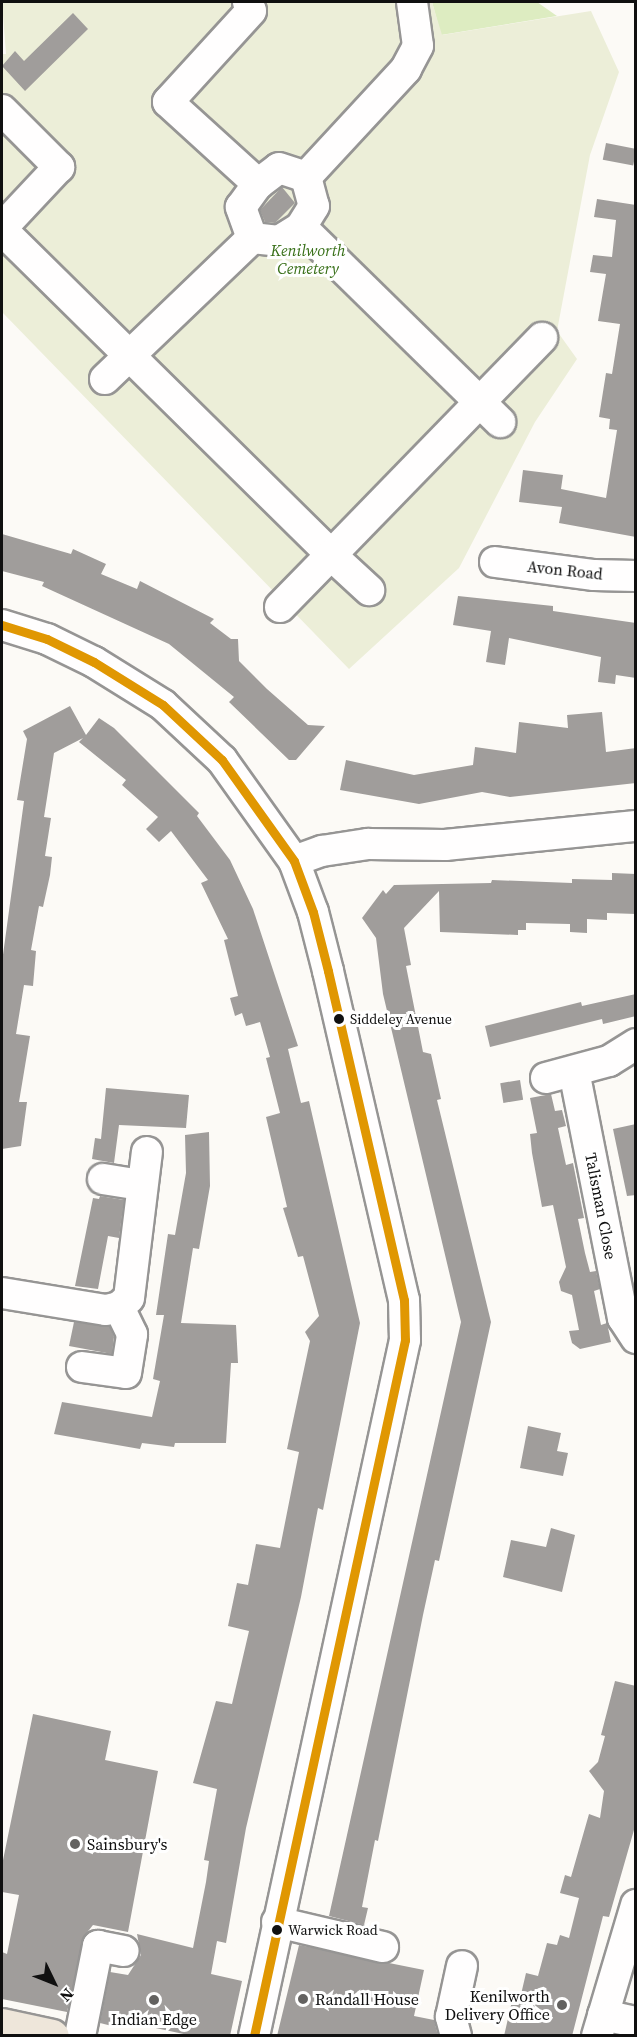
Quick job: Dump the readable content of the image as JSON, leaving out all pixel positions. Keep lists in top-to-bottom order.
{
  "streets": {
    "street": ["Avon Road", "Talisman Close"]
  },
  "parks": ["Kenilworth Cemetery"],
  "places": [
    "Siddeley Avenue",
    "Sainsbury's",
    "Warwick Road",
    "Randall House",
    "Indian Edge",
    "Kenilworth Delivery Office"
  ],
  "north": "bottom right"
}
